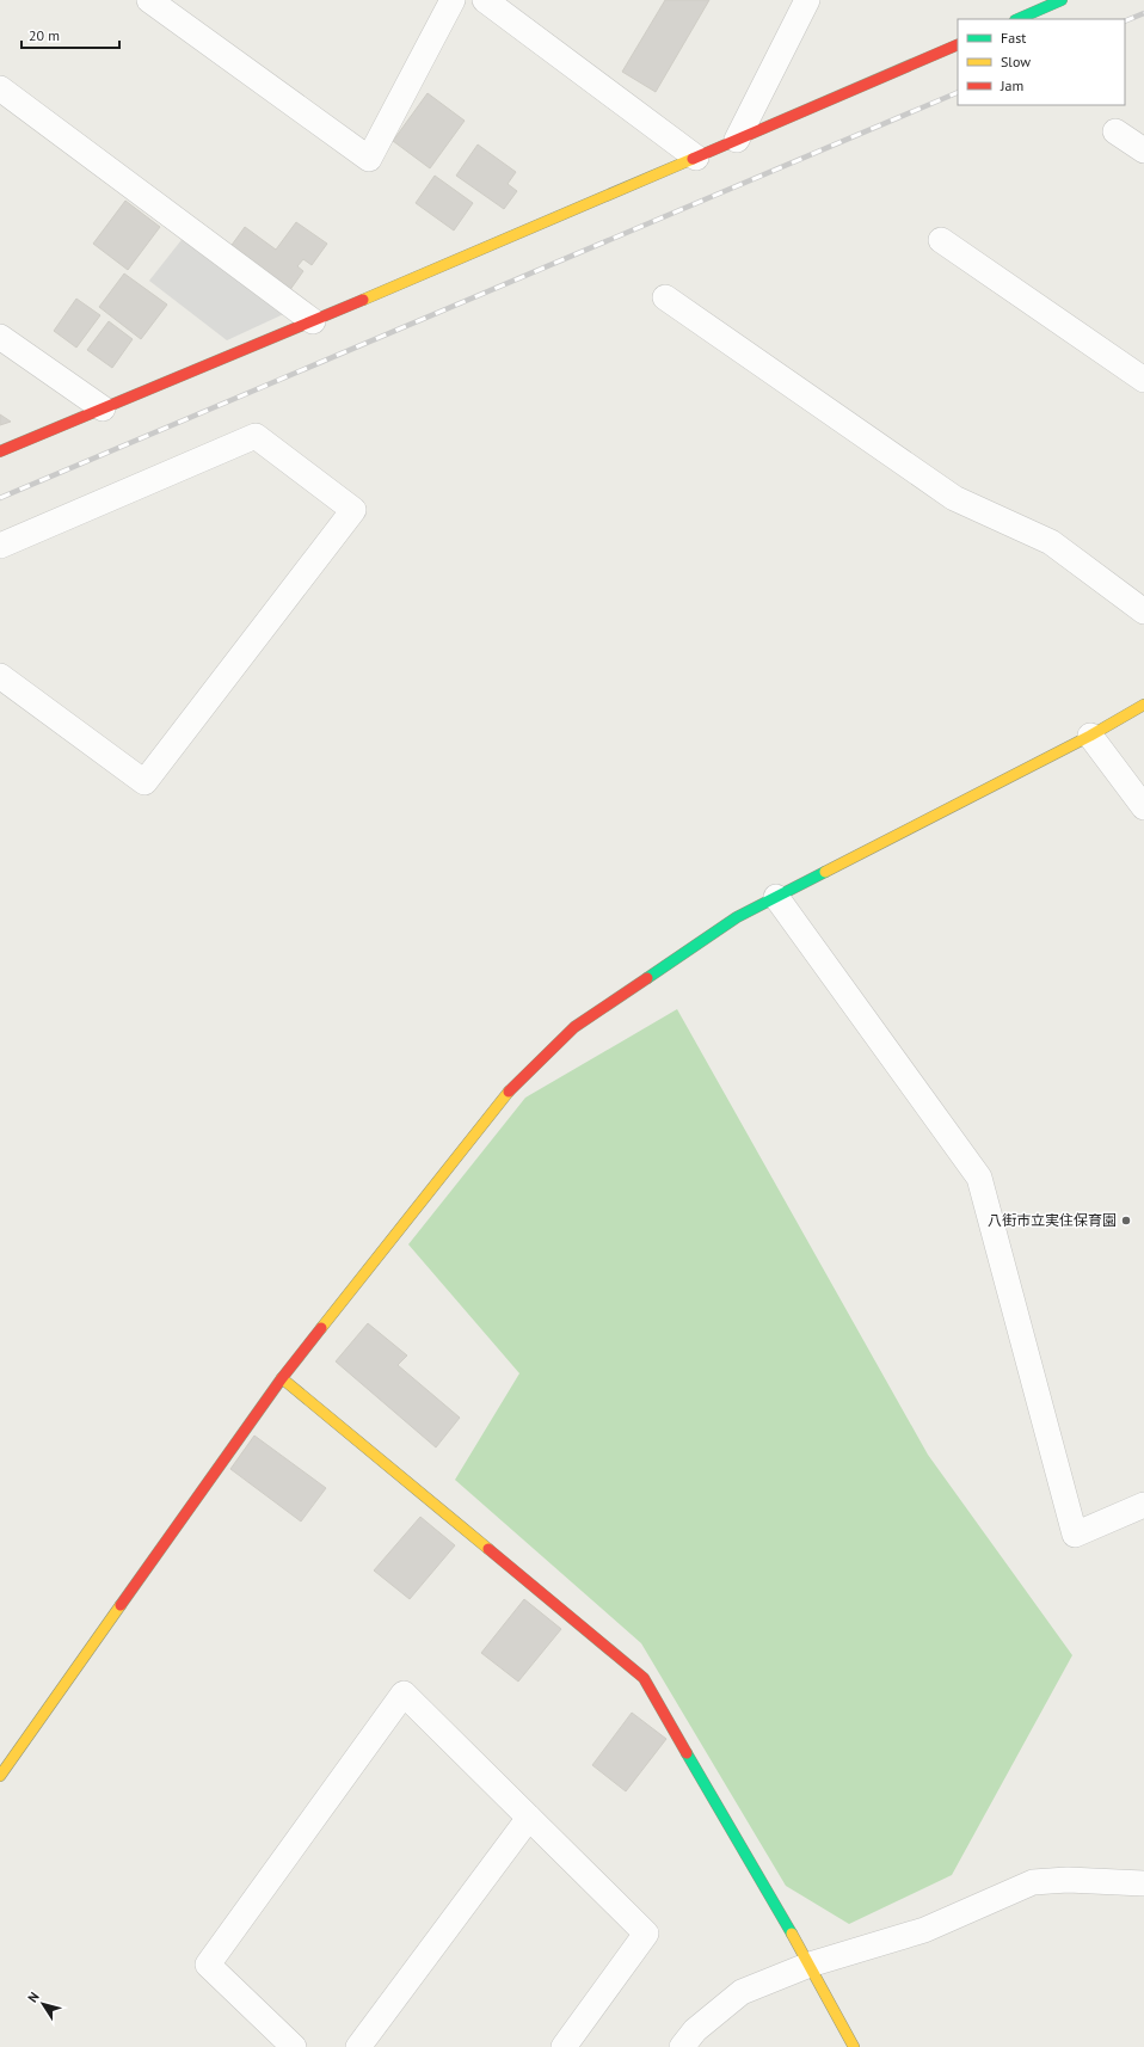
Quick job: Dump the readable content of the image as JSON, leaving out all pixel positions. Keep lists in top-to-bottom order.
{
  "places": ["八街市立実住保育園"],
  "legend": ["Fast", "Slow", "Jam"],
  "scale_bar": "20 m",
  "north": "top left"
}
